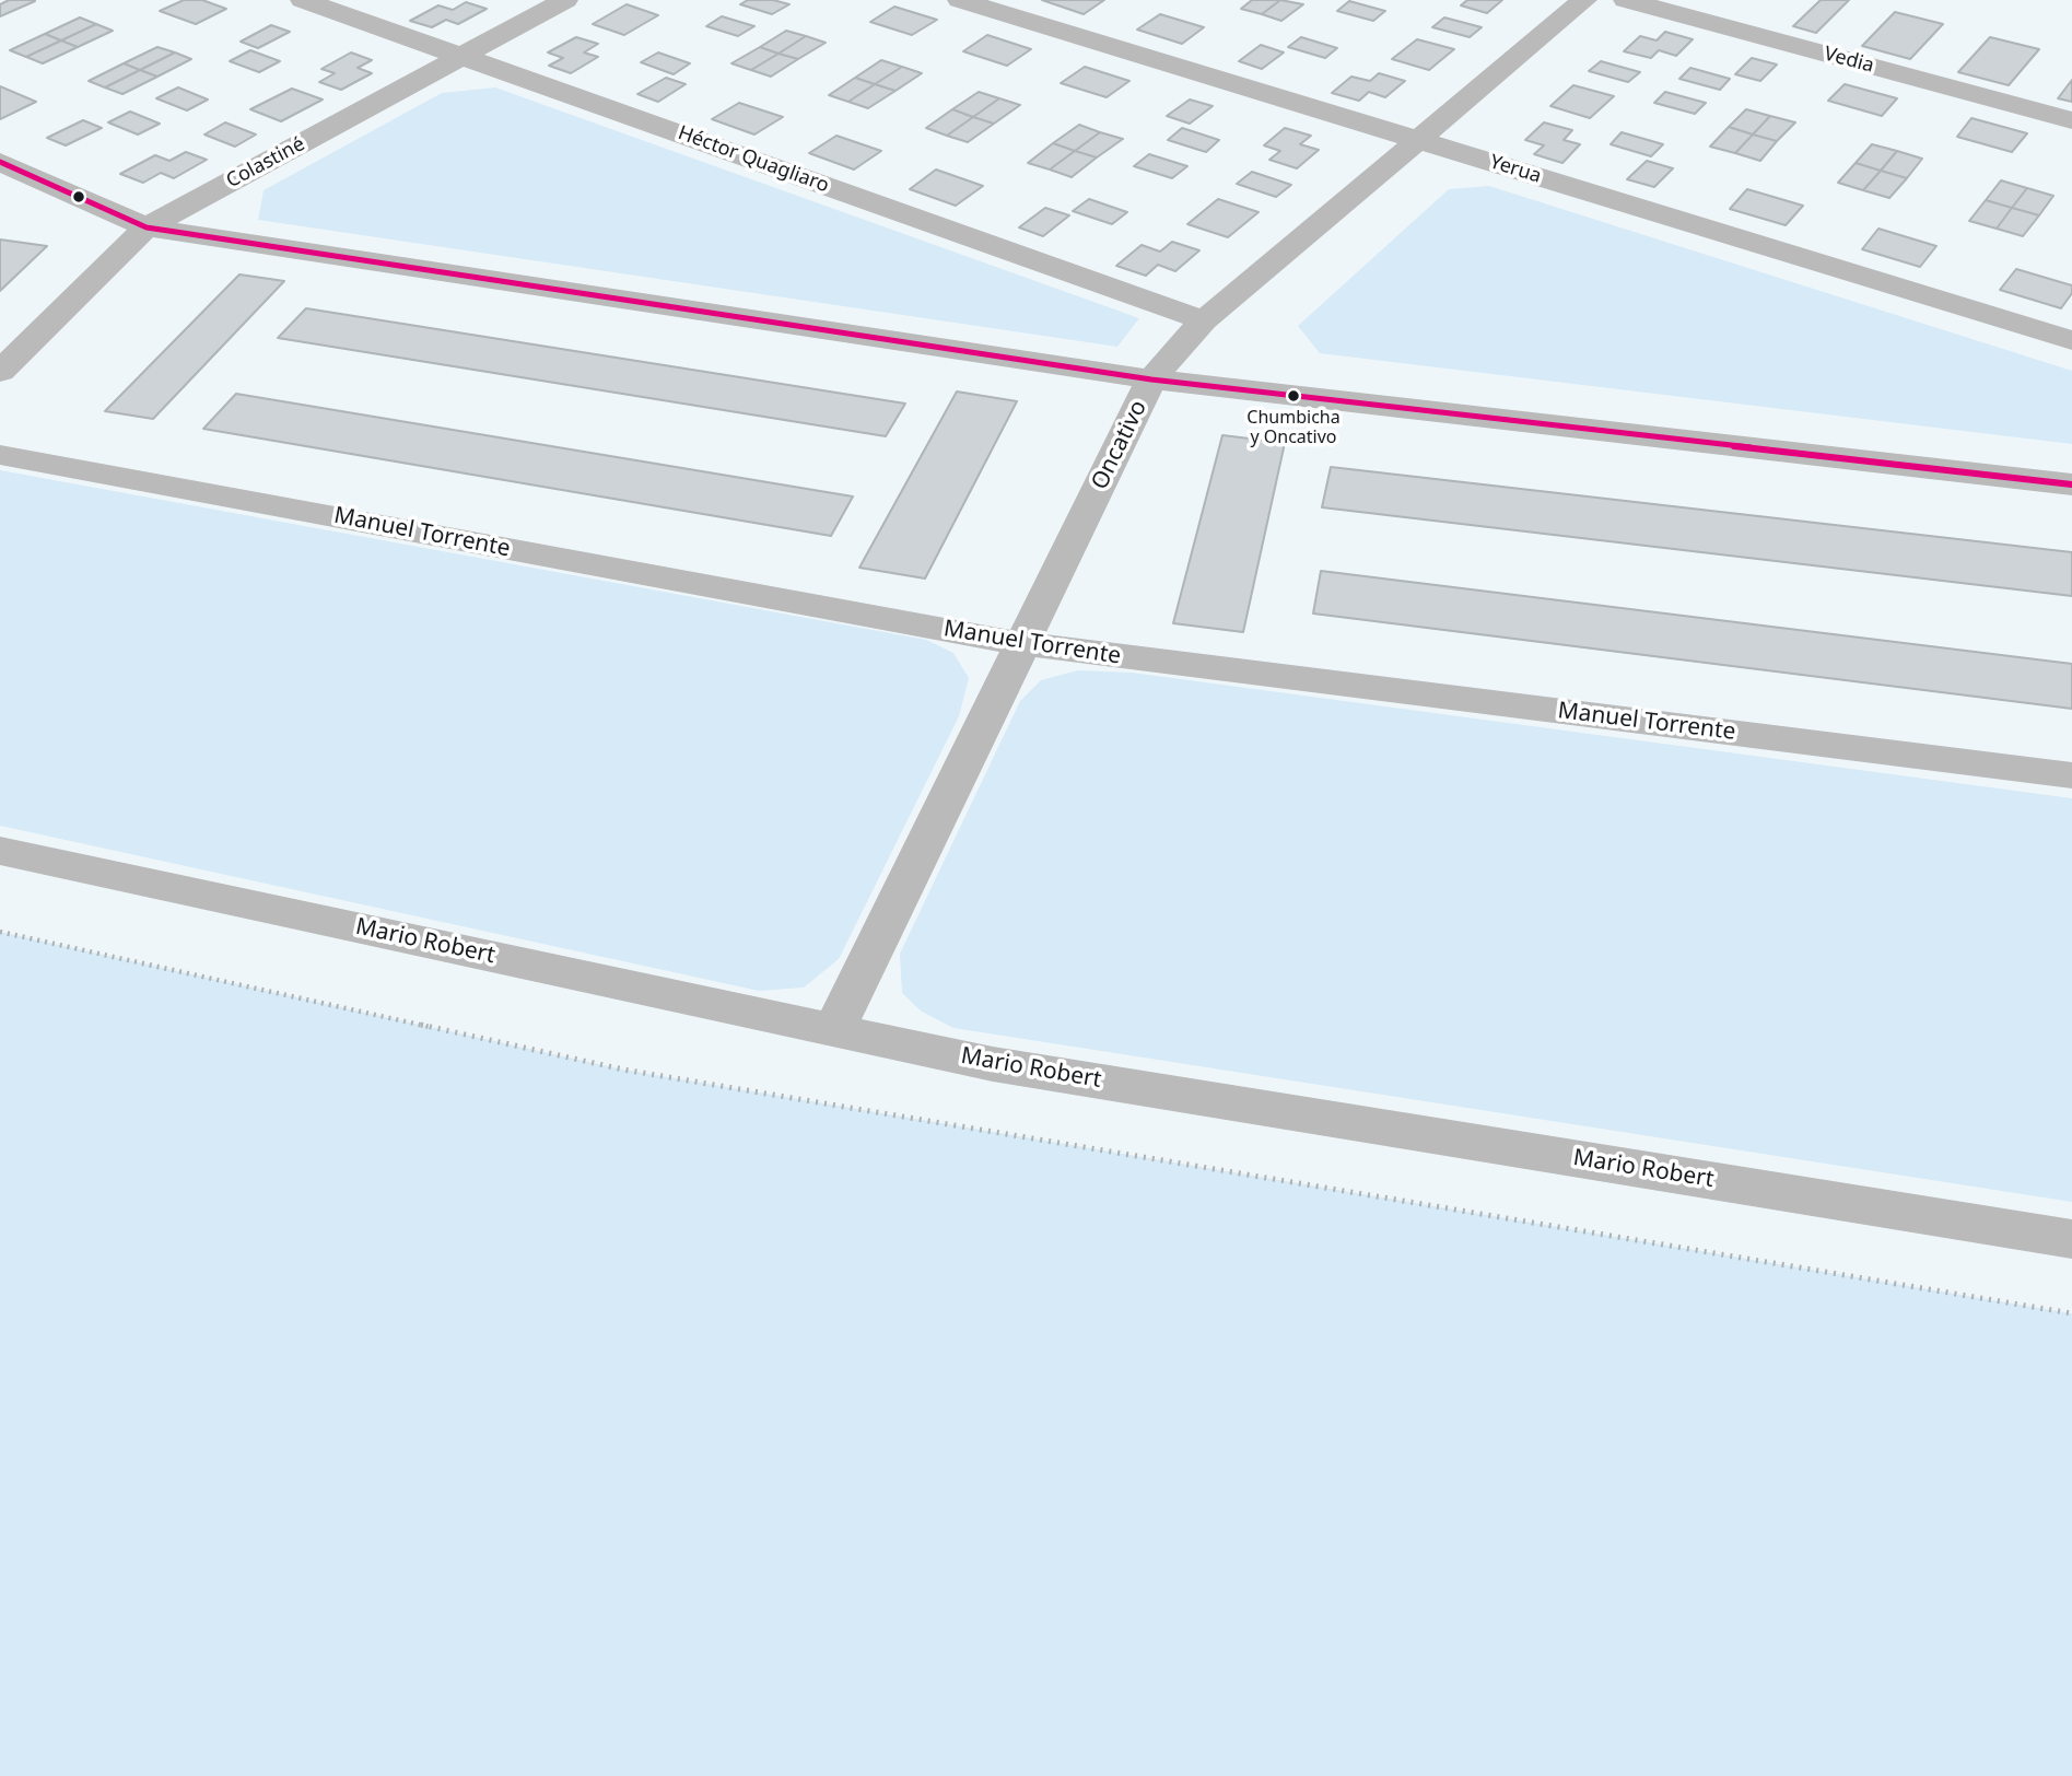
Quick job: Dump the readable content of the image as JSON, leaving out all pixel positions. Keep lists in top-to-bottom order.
{
  "streets": {
    "street": [
      "Vedia",
      "Héctor Quagliaro",
      "Colastiné",
      "Yerua",
      "Oncativo",
      "Manuel Torrente",
      "Mario Robert"
    ]
  },
  "crossings": [
    ["Héctor Quagliaro", "Colastiné"],
    ["Héctor Quagliaro", "Oncativo"],
    ["Yerua", "Oncativo"],
    ["Oncativo", "Manuel Torrente"],
    ["Oncativo", "Mario Robert"]
  ],
  "places": ["Chumbicha y Oncativo"]
}
